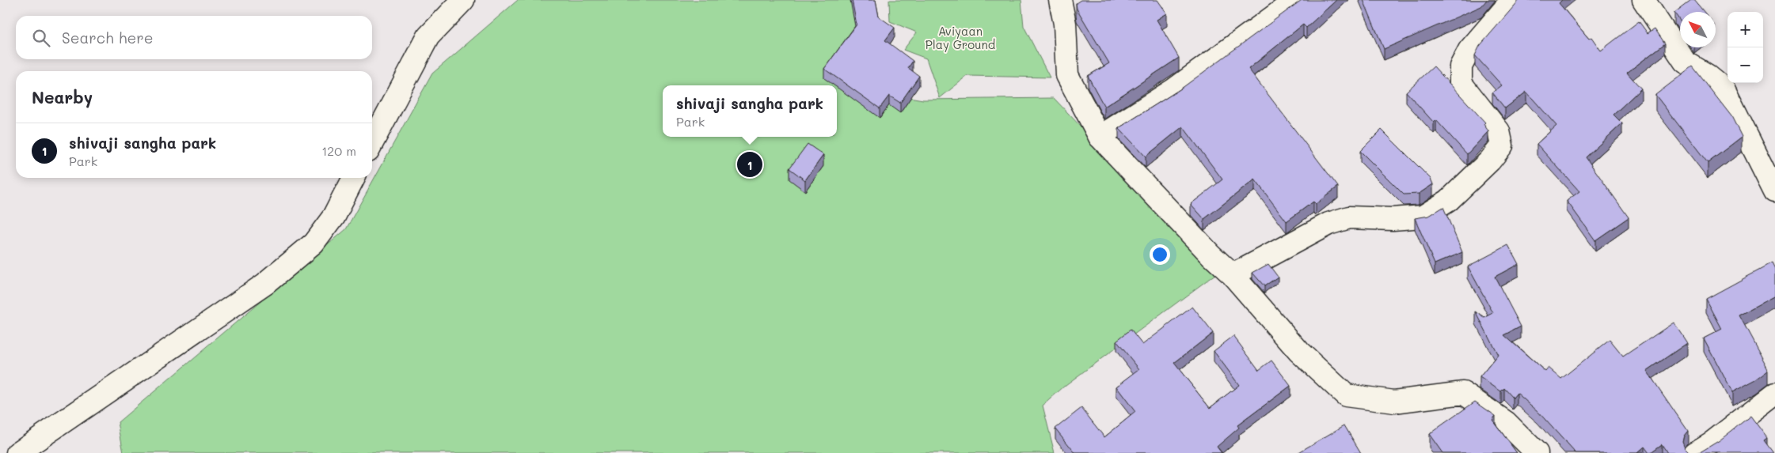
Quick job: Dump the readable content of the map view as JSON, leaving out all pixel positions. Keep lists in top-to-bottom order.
{
  "parks": ["Aviyaan Play Ground"],
  "north": "top left",
  "page": {
    "map_buttons": ["+", "−"],
    "search": "Search here",
    "heading": "Nearby",
    "popup": ["shivaji sangha park", "Park"],
    "list": [
      {
        "mark": "1",
        "name": "shivaji sangha park",
        "note": "Park",
        "value": "120 m"
      }
    ],
    "pins": "1"
  }
}
